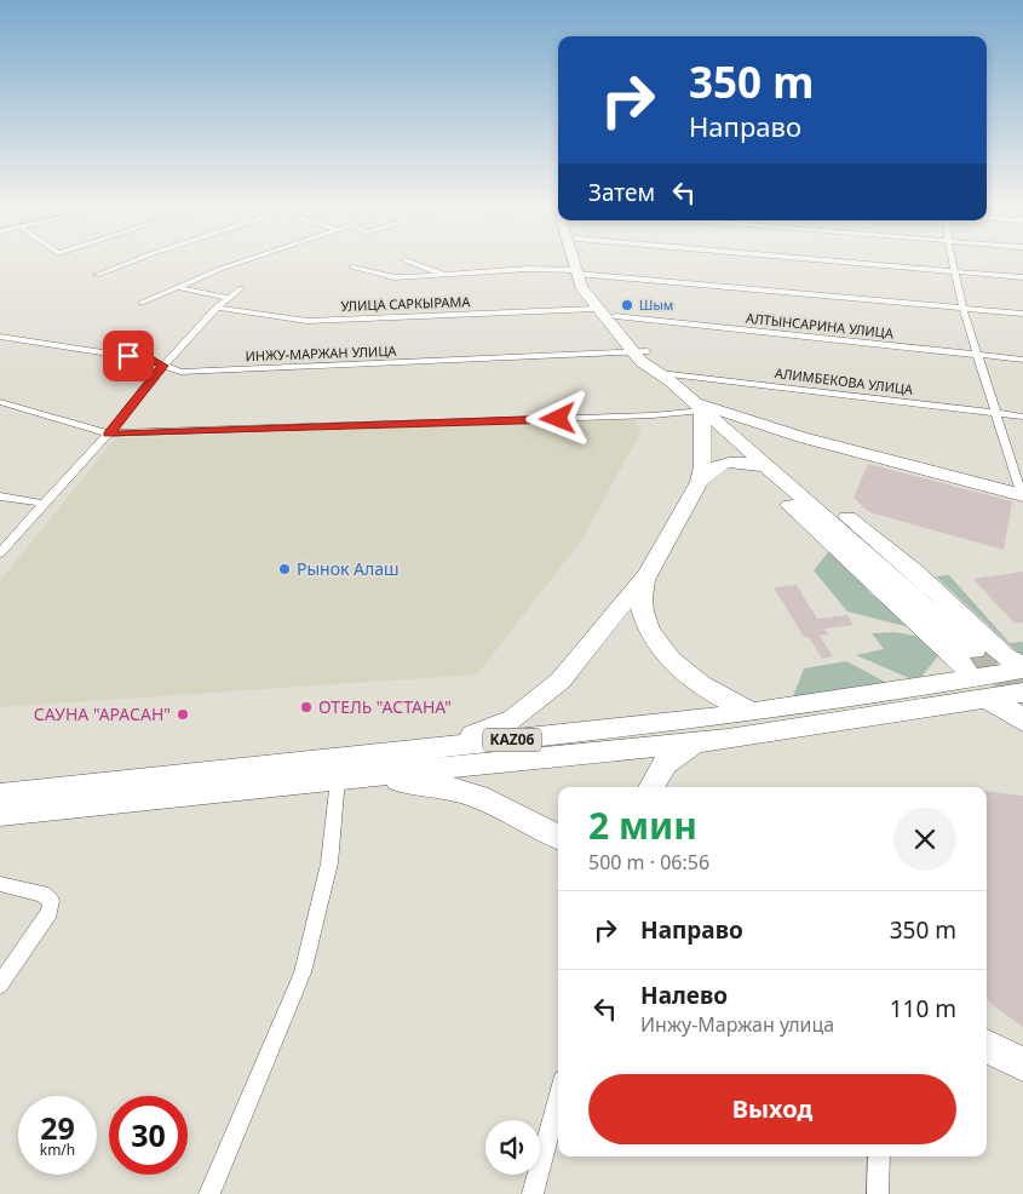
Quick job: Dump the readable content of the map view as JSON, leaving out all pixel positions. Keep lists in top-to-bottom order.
{
  "streets": {
    "highway": ["KАZ06"],
    "street": [
      "УЛИЦА САРКЫРАМА",
      "АЛТЫНСАРИНА УЛИЦА",
      "ИНЖУ-МАРЖАН УЛИЦА",
      "АЛИМБЕКОВА УЛИЦА"
    ]
  },
  "places": [
    "Шым",
    "Рынок Алаш",
    "ОТЕЛЬ \"АСТАНА\"",
    "САУНА \"АРАСАН\""
  ],
  "page": {
    "turn": ["350 m", "Направо"],
    "then": "Затем",
    "heading": ["2 мин", "500 m · 06:56"],
    "list": [
      {
        "name": "Направо",
        "value": "350 m"
      },
      {
        "name": "Налево",
        "note": "Инжу-Маржан улица",
        "value": "110 m"
      }
    ],
    "buttons": "Выход",
    "speed": "29 km/h",
    "limit": "30"
  }
}
